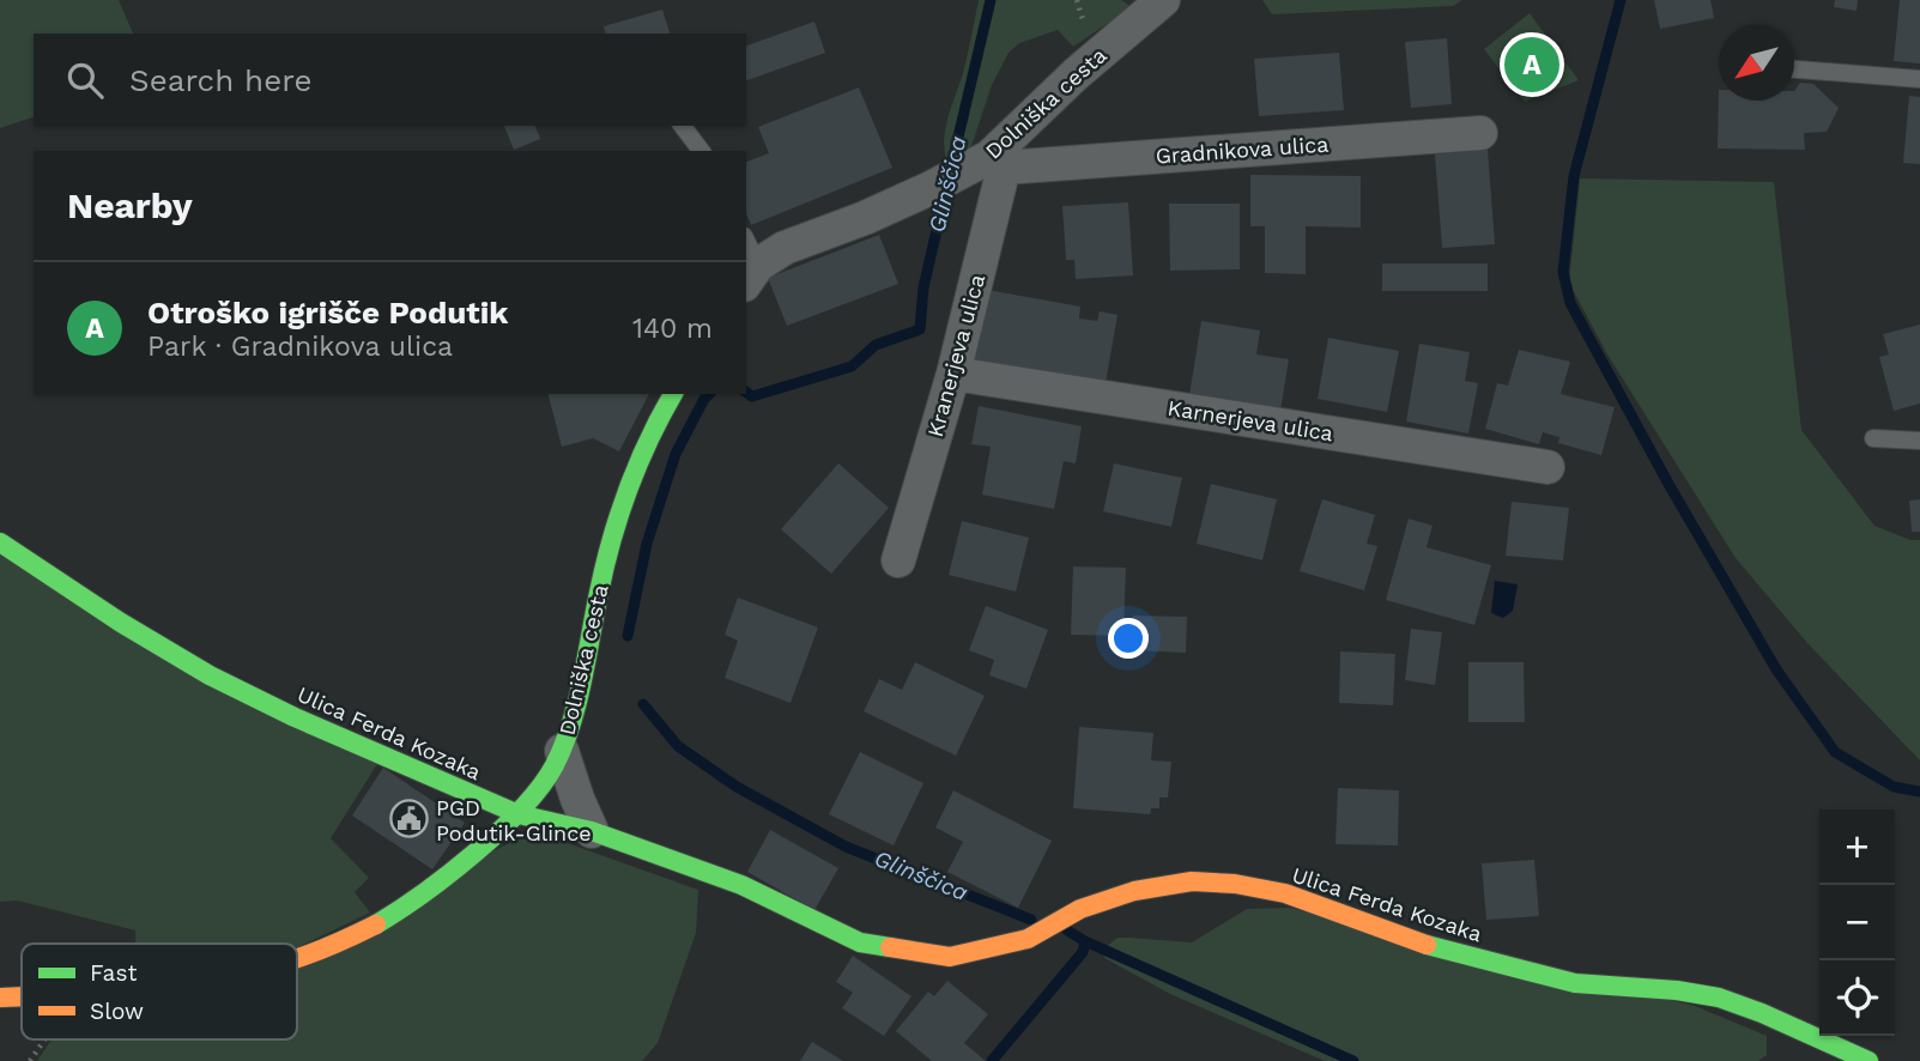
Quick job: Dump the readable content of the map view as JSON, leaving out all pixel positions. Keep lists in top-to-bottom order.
{
  "streets": {
    "street": [
      "Dolniška cesta",
      "Gradnikova ulica",
      "Kranerjeva ulica",
      "Karnerjeva ulica",
      "Ulica Ferda Kozaka"
    ]
  },
  "crossings": [
    ["Dolniška cesta", "Gradnikova ulica"],
    ["Dolniška cesta", "Kranerjeva ulica"],
    ["Dolniška cesta", "Ulica Ferda Kozaka"],
    ["Gradnikova ulica", "Kranerjeva ulica"],
    ["Kranerjeva ulica", "Karnerjeva ulica"]
  ],
  "water": ["Glinščica"],
  "places": {
    "public building": ["PGD Podutik-Glince"]
  },
  "legend": ["Fast", "Slow"],
  "north": "bottom left",
  "page": {
    "pins": "A",
    "search": "Search here",
    "heading": "Nearby",
    "list": [
      {
        "mark": "A",
        "name": "Otroško igrišče Podutik",
        "note": "Park · Gradnikova ulica",
        "value": "140 m"
      }
    ],
    "map_buttons": ["+", "−"]
  }
}
